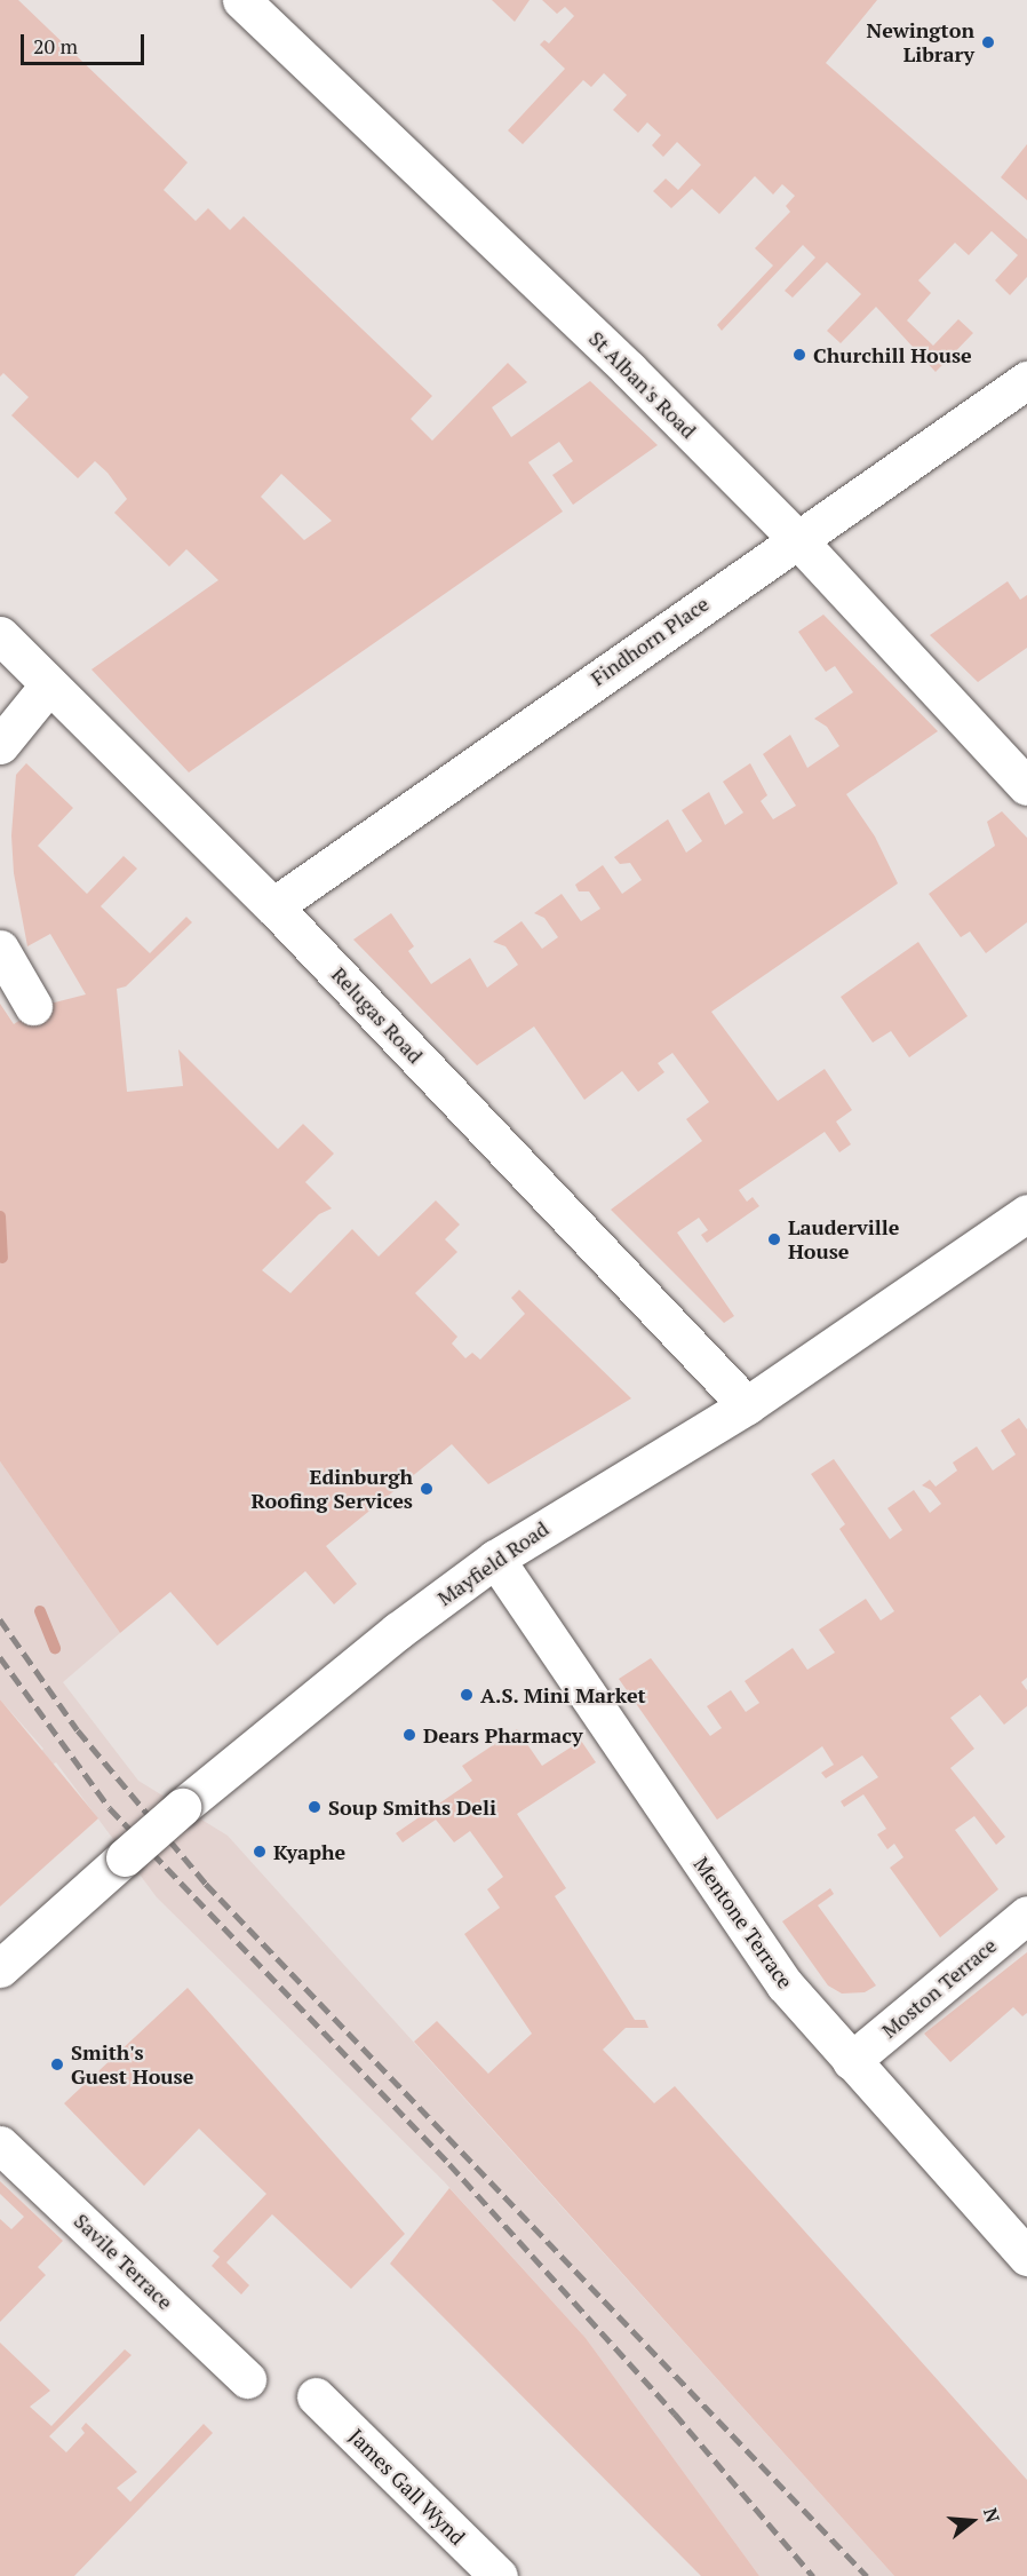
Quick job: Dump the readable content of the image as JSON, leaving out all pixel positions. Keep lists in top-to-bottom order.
{
  "streets": {
    "street": [
      "St Alban's Road",
      "Findhorn Place",
      "Relugas Road",
      "Mayfield Road",
      "Mentone Terrace",
      "Moston Terrace",
      "Savile Terrace",
      "James Gall Wynd"
    ]
  },
  "crossings": [
    ["St Alban's Road", "Findhorn Place"],
    ["Findhorn Place", "Relugas Road"],
    ["Relugas Road", "Mayfield Road"],
    ["Mayfield Road", "Mentone Terrace"],
    ["Mentone Terrace", "Moston Terrace"]
  ],
  "places": [
    "Newington Library",
    "Churchill House",
    "Lauderville House",
    "Edinburgh Roofing Services",
    "A.S. Mini Market",
    "Dears Pharmacy",
    "Soup Smiths Deli",
    "Kyaphe",
    "Smith's Guest House"
  ],
  "scale_bar": "20 m",
  "north": "right"
}
